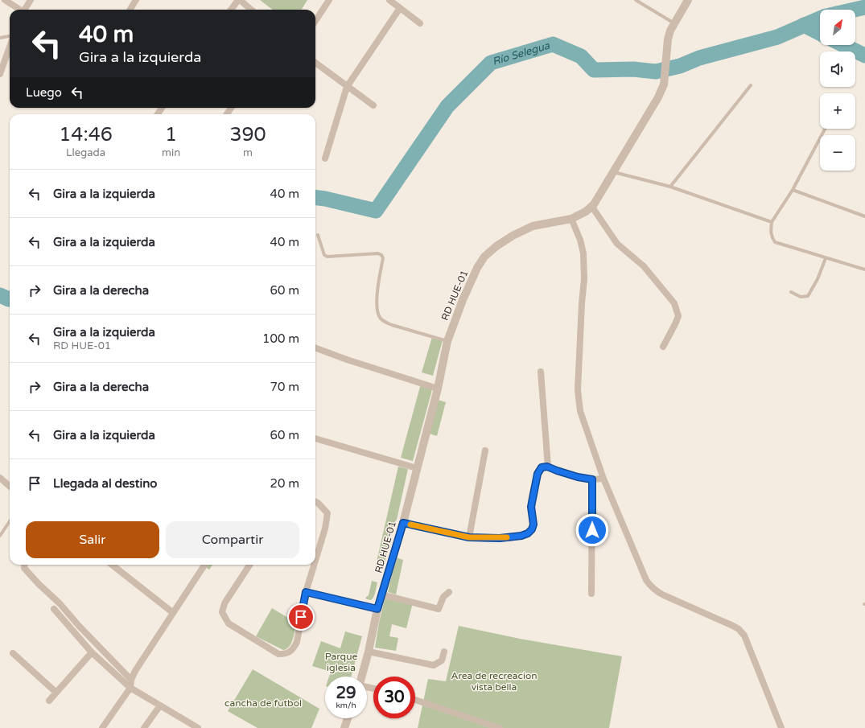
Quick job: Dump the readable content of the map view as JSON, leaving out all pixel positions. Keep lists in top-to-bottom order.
{
  "streets": {
    "street": ["RD HUE-01"]
  },
  "water": ["Río Selegua"],
  "parks": ["Parque iglesia", "Area de recreacion vista bella", "cancha de futbol"],
  "north": "top right",
  "page": {
    "map_buttons": ["+", "−"],
    "turn": ["40 m", "Gira a la izquierda"],
    "then": "Luego",
    "eta": [
      "14:46",
      "Llegada",
      "1",
      "min",
      "390",
      "m"
    ],
    "list": [
      {
        "name": "Gira a la izquierda",
        "value": "40 m"
      },
      {
        "name": "Gira a la izquierda",
        "value": "40 m"
      },
      {
        "name": "Gira a la derecha",
        "value": "60 m"
      },
      {
        "name": "Gira a la izquierda",
        "note": "RD HUE-01",
        "value": "100 m"
      },
      {
        "name": "Gira a la derecha",
        "value": "70 m"
      },
      {
        "name": "Gira a la izquierda",
        "value": "60 m"
      },
      {
        "name": "Llegada al destino",
        "value": "20 m"
      }
    ],
    "buttons": ["Salir", "Compartir"],
    "speed": "29 km/h",
    "limit": "30"
  }
}
